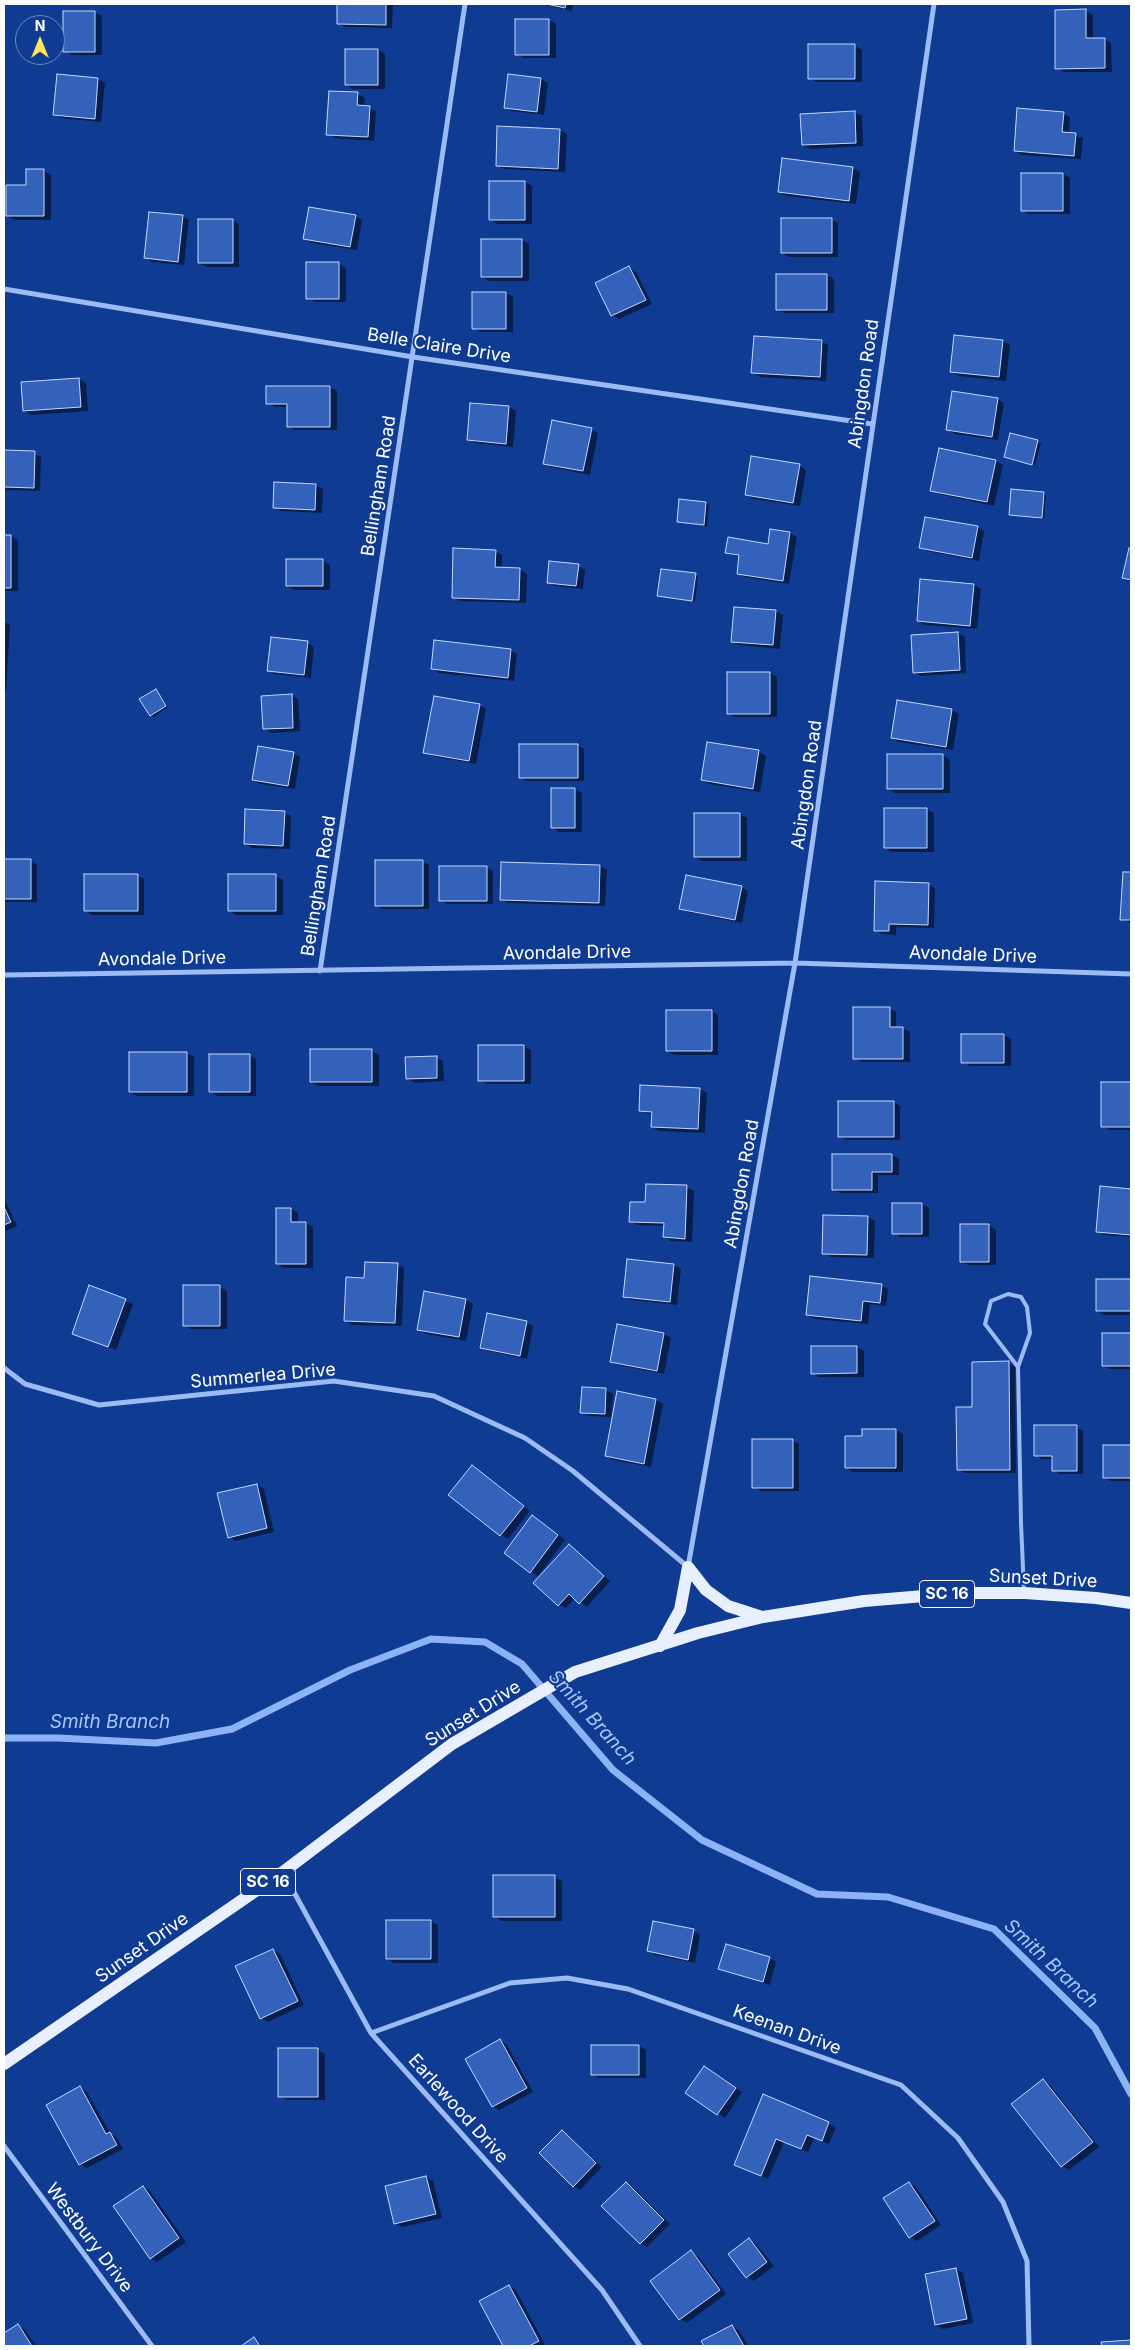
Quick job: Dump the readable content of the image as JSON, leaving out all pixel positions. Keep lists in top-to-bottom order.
{
  "streets": {
    "main road": ["Sunset Drive", "SC 16"],
    "street": [
      "Belle Claire Drive",
      "Abingdon Road",
      "Bellingham Road",
      "Avondale Drive",
      "Summerlea Drive",
      "Keenan Drive",
      "Earlewood Drive",
      "Westbury Drive"
    ]
  },
  "crossings": [
    ["Belle Claire Drive", "Abingdon Road"],
    ["Belle Claire Drive", "Bellingham Road"],
    ["Abingdon Road", "Avondale Drive"],
    ["Abingdon Road", "Summerlea Drive"],
    ["Bellingham Road", "Avondale Drive"],
    ["Sunset Drive", "Earlewood Drive"],
    ["Keenan Drive", "Earlewood Drive"]
  ],
  "water": ["Smith Branch"],
  "north": "top"
}
